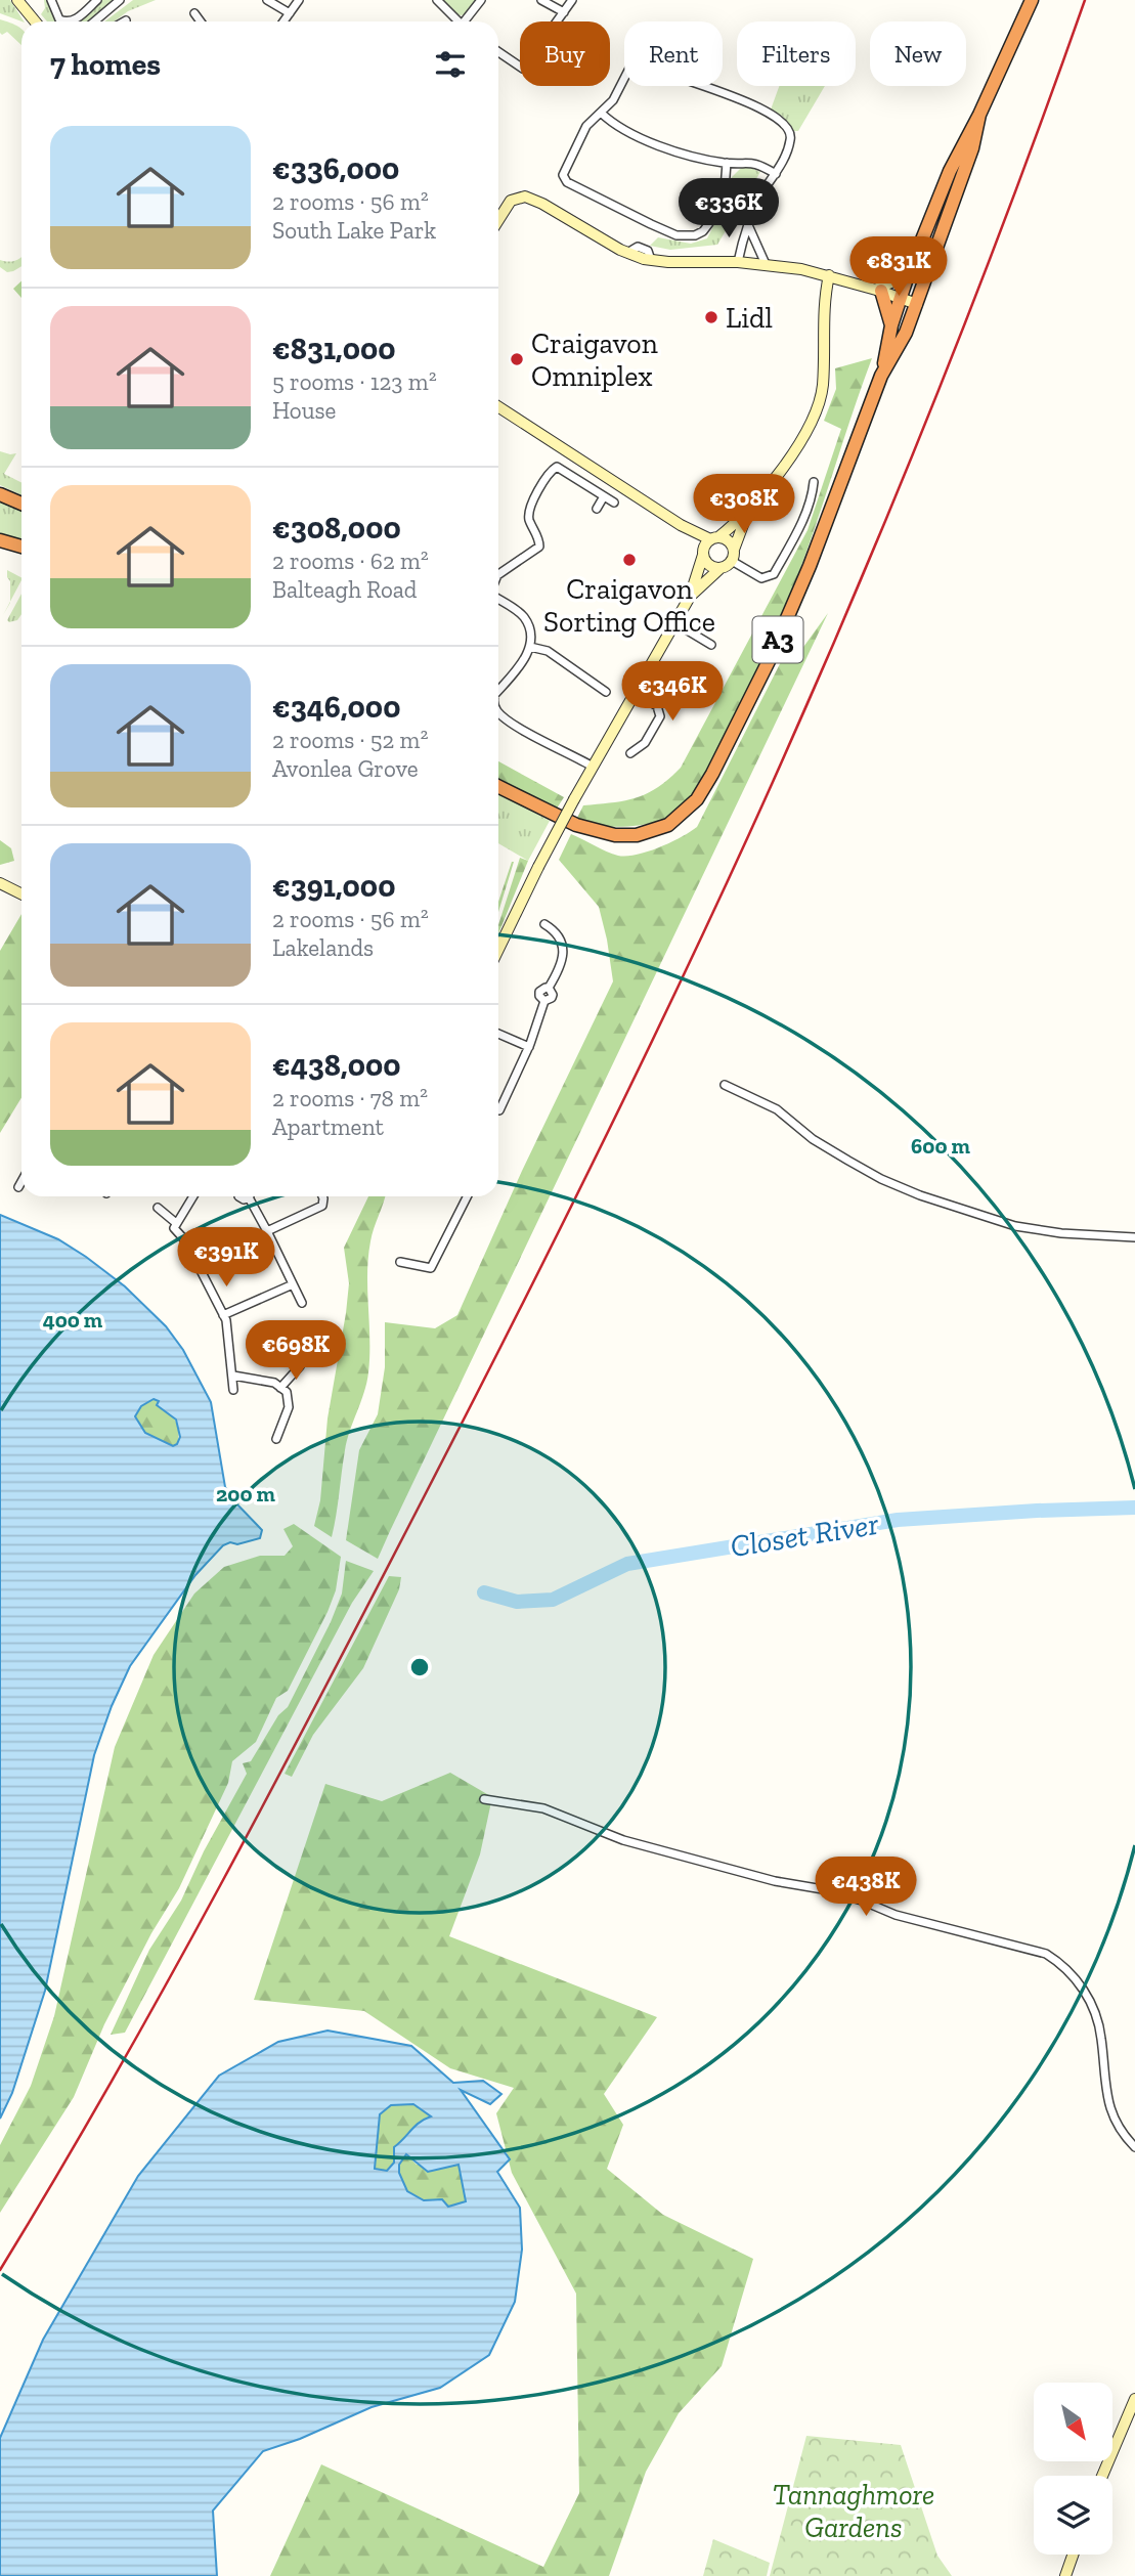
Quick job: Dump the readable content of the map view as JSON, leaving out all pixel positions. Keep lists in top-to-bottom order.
{
  "streets": {
    "highway": ["A3"]
  },
  "water": ["Closet River"],
  "parks": ["Tannaghmore Gardens"],
  "places": ["Lidl", "Craigavon Omniplex", "Craigavon Sorting Office"],
  "north": "bottom right",
  "page": {
    "chip": [
      "Buy",
      "Rent",
      "Filters",
      "New"
    ],
    "heading": "7 homes",
    "list": [
      {
        "name": "€336,000",
        "note": "2 rooms · 56 m² · South Lake Park"
      },
      {
        "name": "€831,000",
        "note": "5 rooms · 123 m² · House"
      },
      {
        "name": "€308,000",
        "note": "2 rooms · 62 m² · Balteagh Road"
      },
      {
        "name": "€346,000",
        "note": "2 rooms · 52 m² · Avonlea Grove"
      },
      {
        "name": "€391,000",
        "note": "2 rooms · 56 m² · Lakelands"
      },
      {
        "name": "€438,000",
        "note": "2 rooms · 78 m² · Apartment"
      }
    ],
    "price": [
      "€336K",
      "€831K",
      "€308K",
      "€346K",
      "€391K",
      "€698K",
      "€438K"
    ]
  },
  "rings": ["600 m", "400 m", "200 m"]
}
